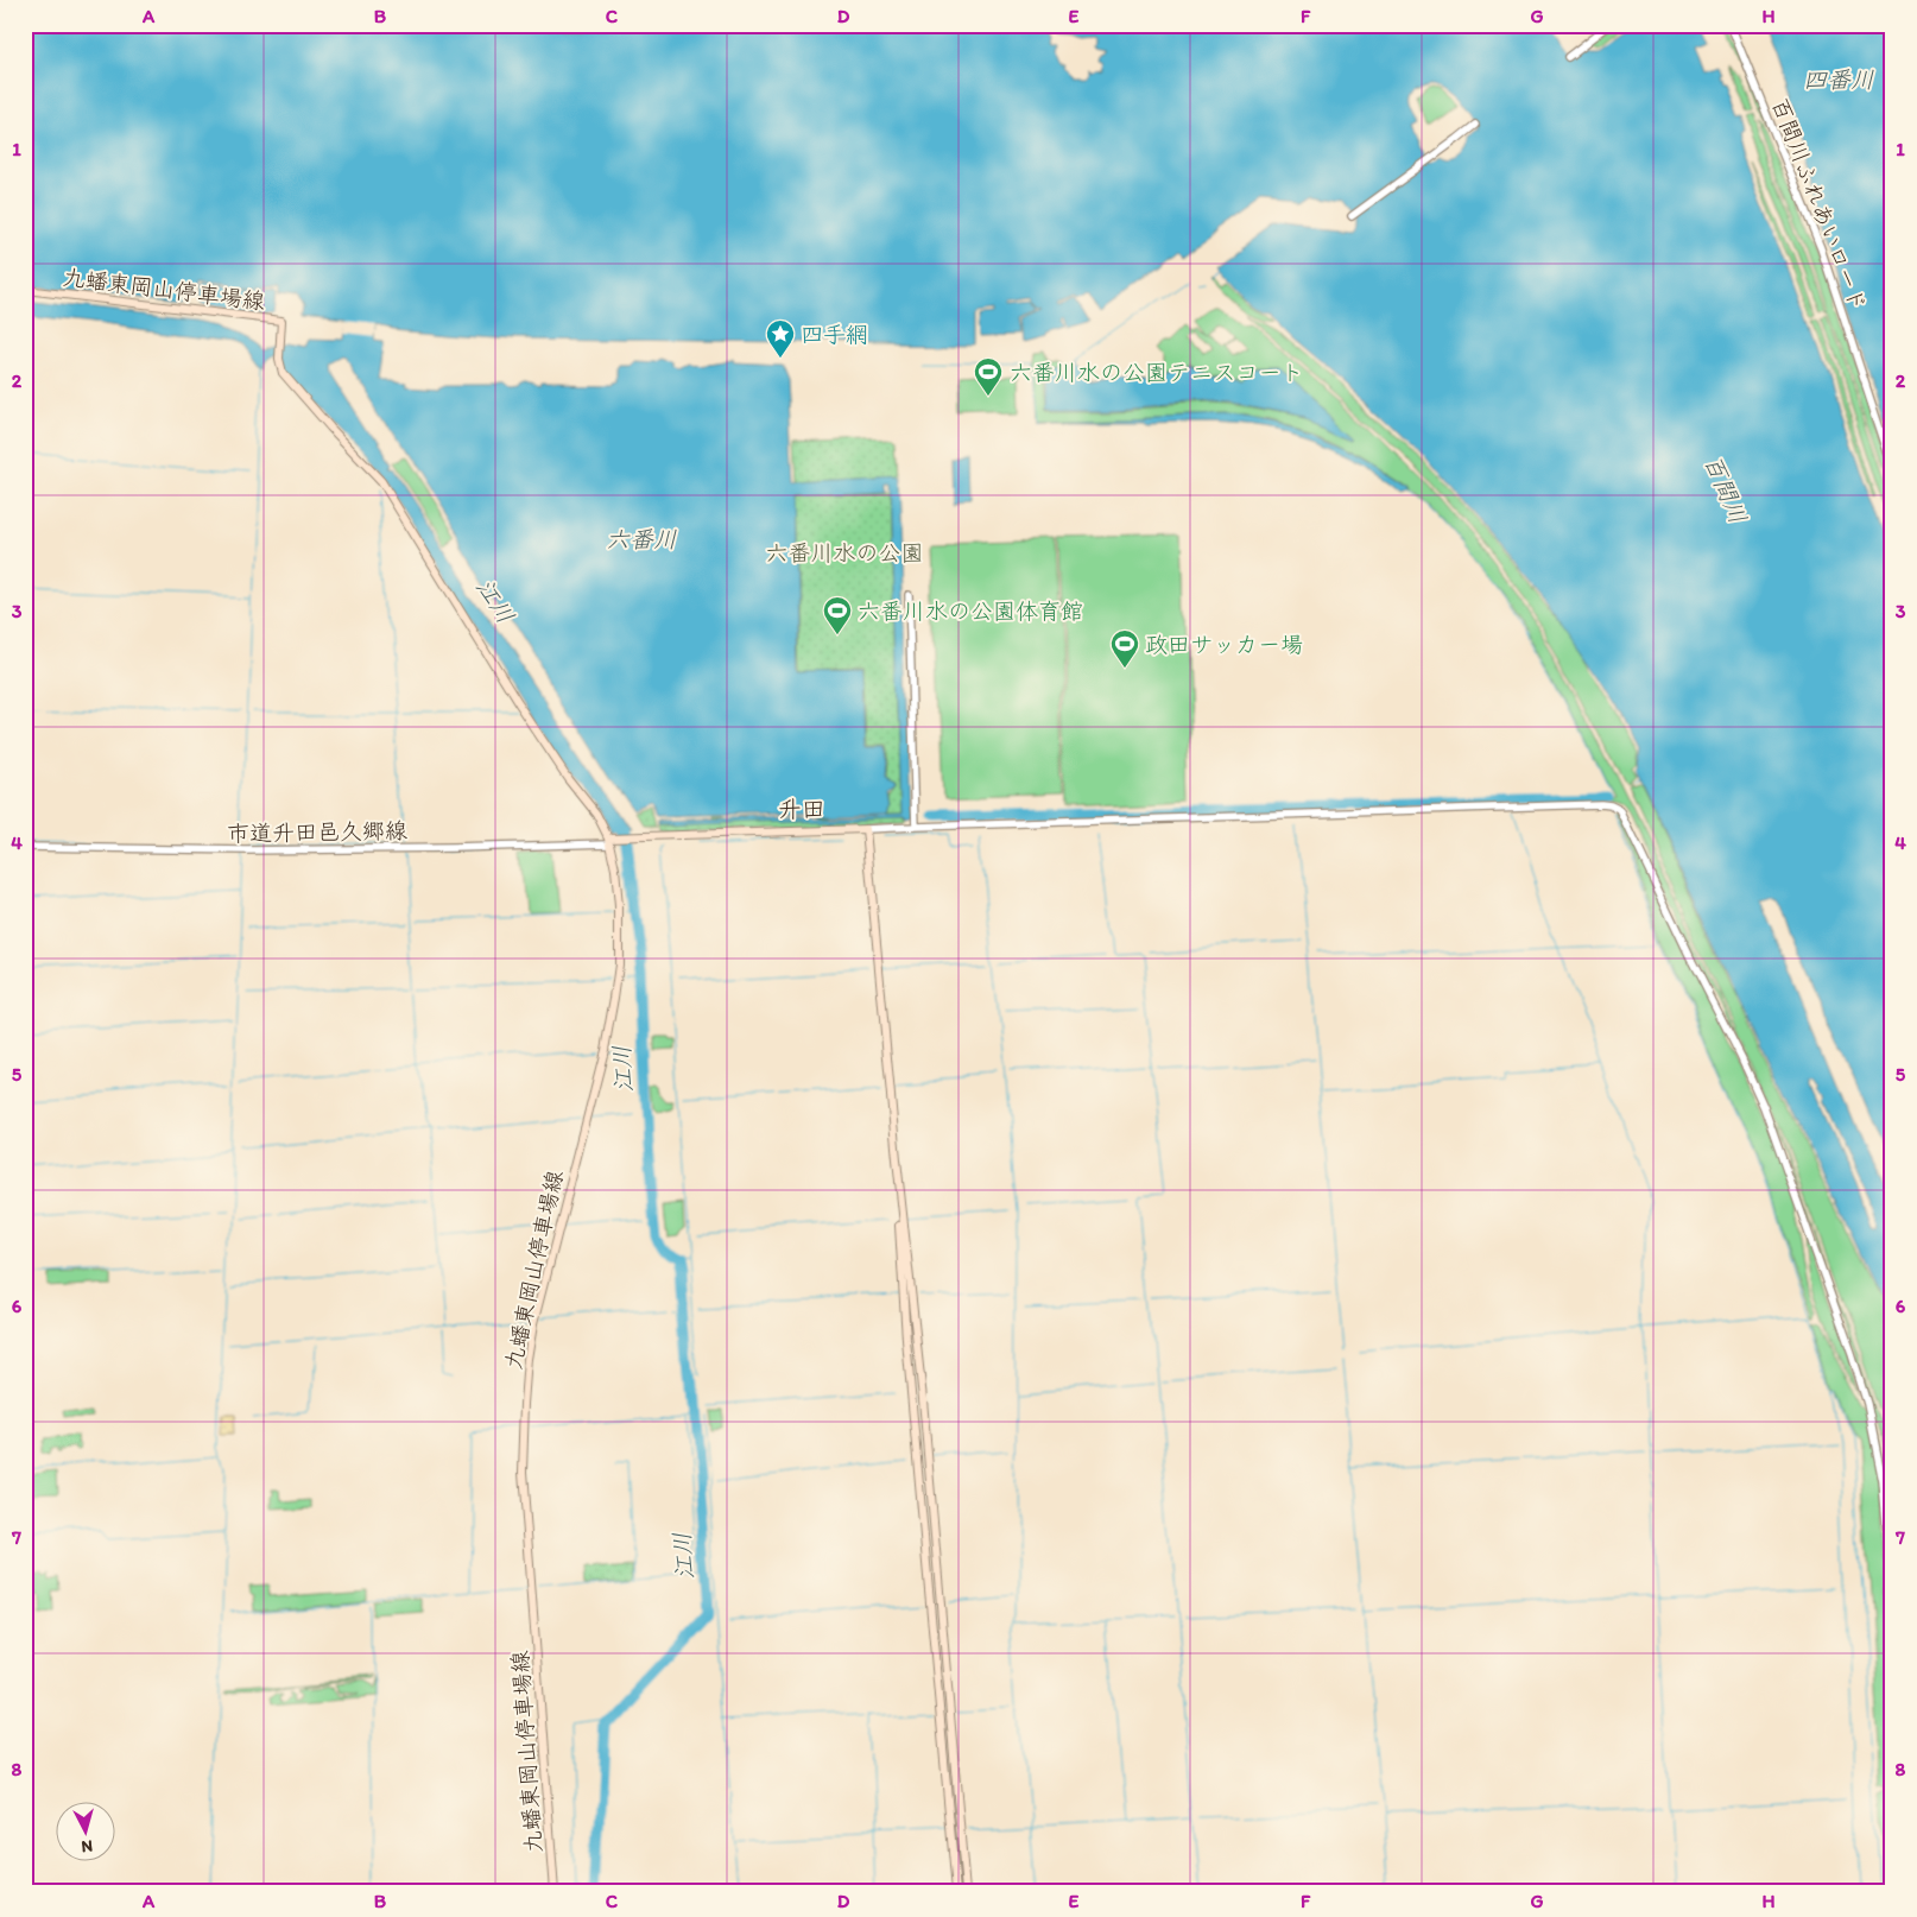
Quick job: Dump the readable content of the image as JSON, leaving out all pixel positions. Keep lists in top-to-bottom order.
{
  "streets": {
    "main road": ["九蟠東岡山停車場線"],
    "street": ["百間川ふれあいロード", "市道升田邑久郷線"]
  },
  "crossings": [
    ["九蟠東岡山停車場線", "市道升田邑久郷線"]
  ],
  "districts": ["升田"],
  "water": [
    "四番川",
    "百間川",
    "六番川",
    "江川"
  ],
  "parks": ["六番川水の公園"],
  "places": {
    "place": ["四手網"],
    "sports": ["六番川水の公園テニスコート", "六番川水の公園体育館", "政田サッカー場"]
  },
  "north": "bottom",
  "grid": {
    "columns": [
      "A",
      "B",
      "C",
      "D",
      "E",
      "F",
      "G",
      "H"
    ],
    "rows": [
      "1",
      "2",
      "3",
      "4",
      "5",
      "6",
      "7",
      "8"
    ]
  }
}
